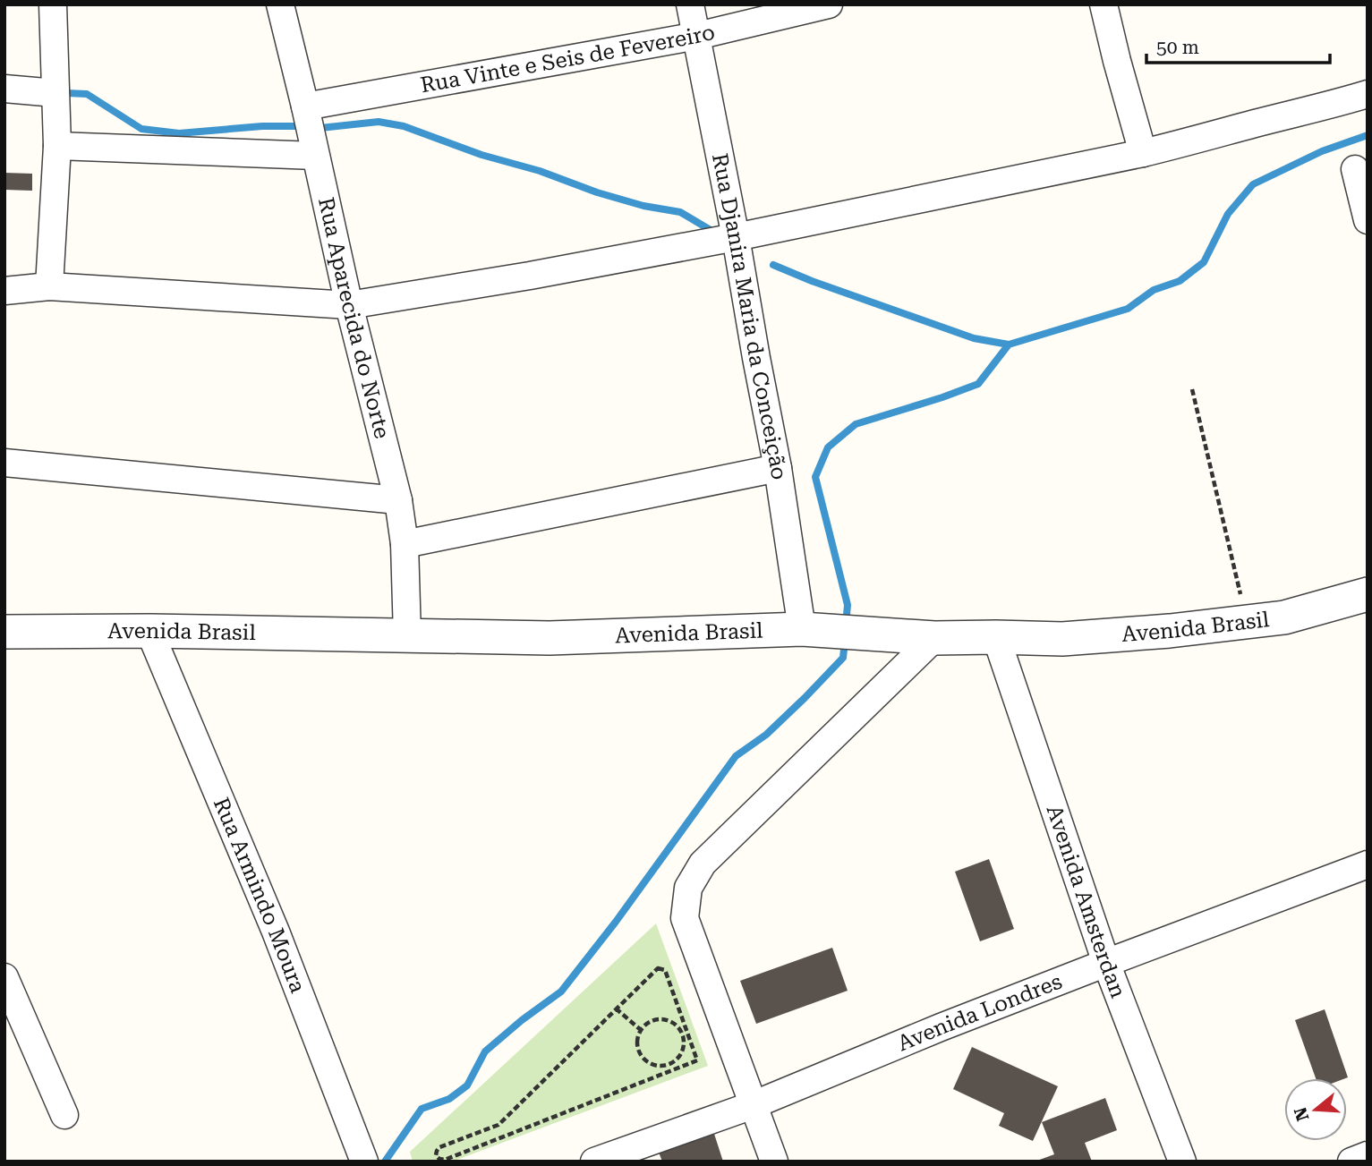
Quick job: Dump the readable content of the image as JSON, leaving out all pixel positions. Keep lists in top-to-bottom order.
{
  "streets": {
    "street": [
      "Rua Vinte e Seis de Fevereiro",
      "Rua Djanira Maria da Conceição",
      "Rua Aparecida do Norte",
      "Avenida Brasil",
      "Rua Armindo Moura",
      "Avenida Amsterdan",
      "Avenida Londres"
    ]
  },
  "crossings": [
    ["Rua Vinte e Seis de Fevereiro", "Rua Djanira Maria da Conceição"],
    ["Rua Vinte e Seis de Fevereiro", "Rua Aparecida do Norte"],
    ["Rua Djanira Maria da Conceição", "Avenida Brasil"],
    ["Rua Aparecida do Norte", "Avenida Brasil"],
    ["Avenida Brasil", "Rua Armindo Moura"],
    ["Avenida Brasil", "Avenida Amsterdan"],
    ["Avenida Amsterdan", "Avenida Londres"]
  ],
  "scale_bar": "50 m",
  "north": "left"
}
